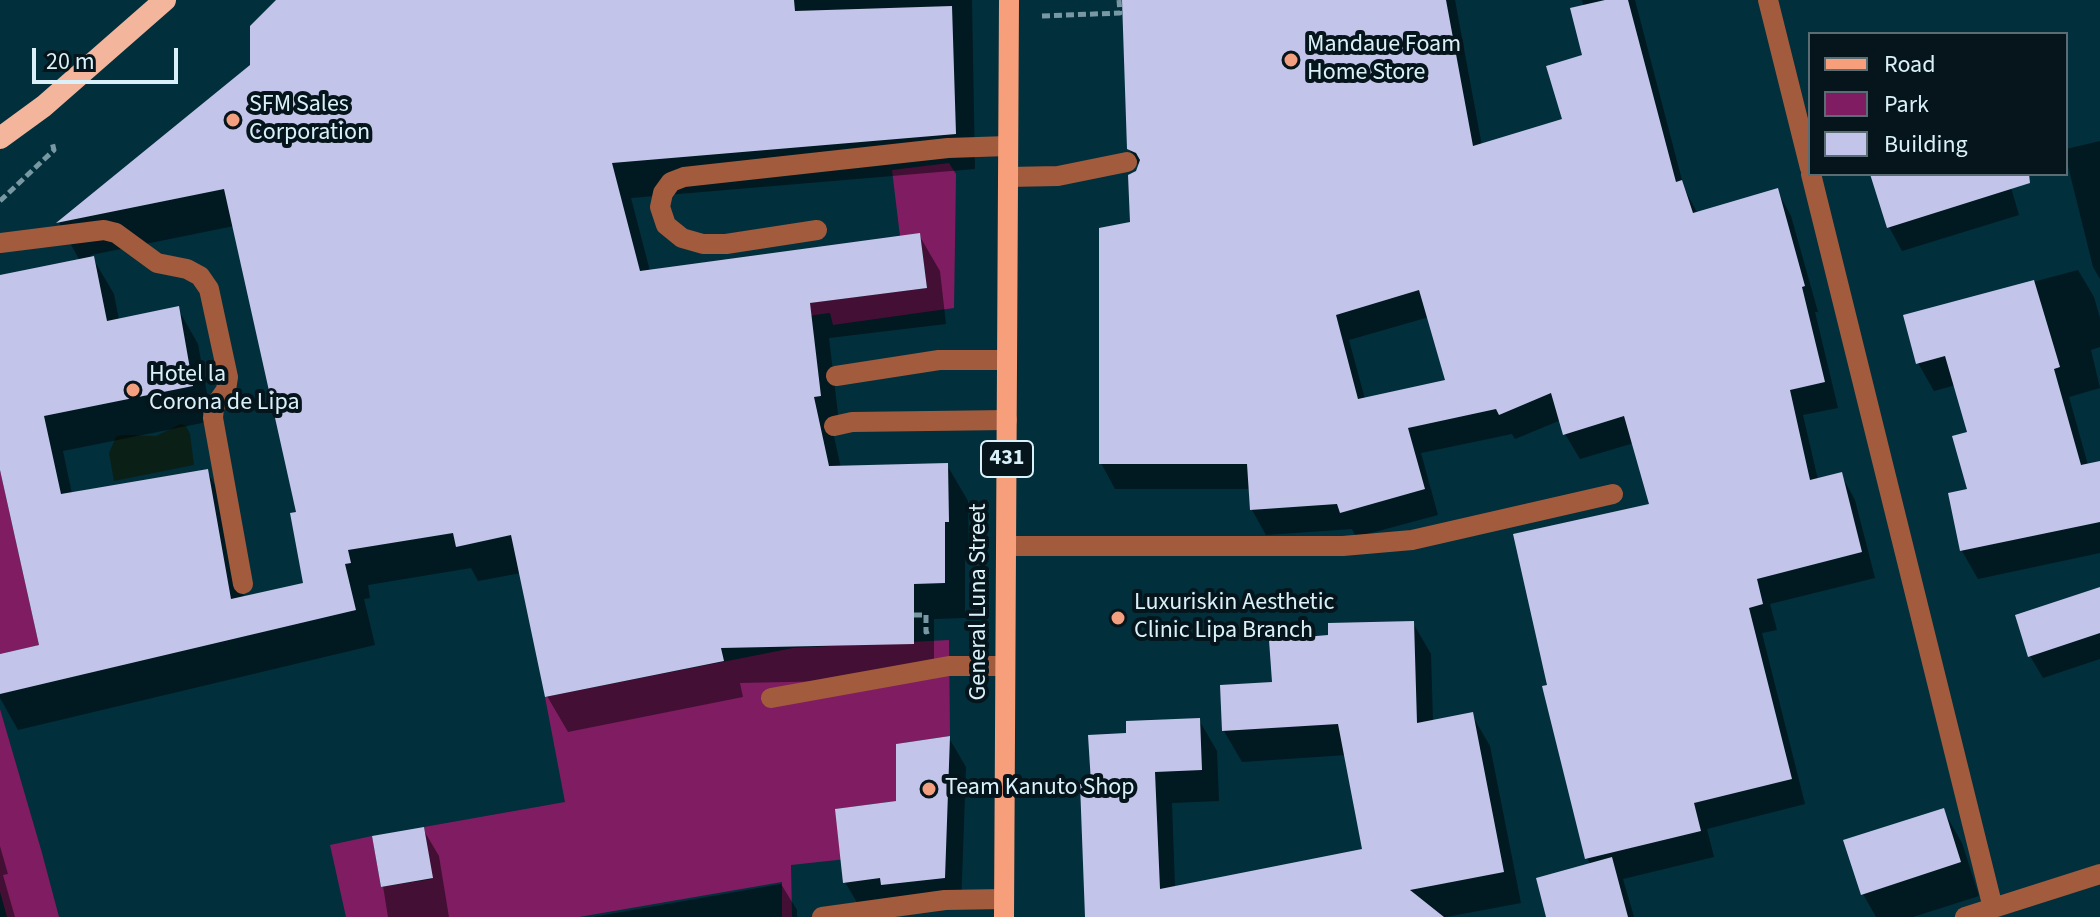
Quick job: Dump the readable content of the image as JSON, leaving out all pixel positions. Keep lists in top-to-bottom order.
{
  "streets": {
    "main road": ["431", "General Luna Street"]
  },
  "places": [
    "Mandaue Foam Home Store",
    "SFM Sales Corporation",
    "Hotel la Corona de Lipa",
    "Luxuriskin Aesthetic Clinic Lipa Branch",
    "Team Kanuto Shop"
  ],
  "legend": ["Road", "Park", "Building"],
  "scale_bar": "20 m"
}
